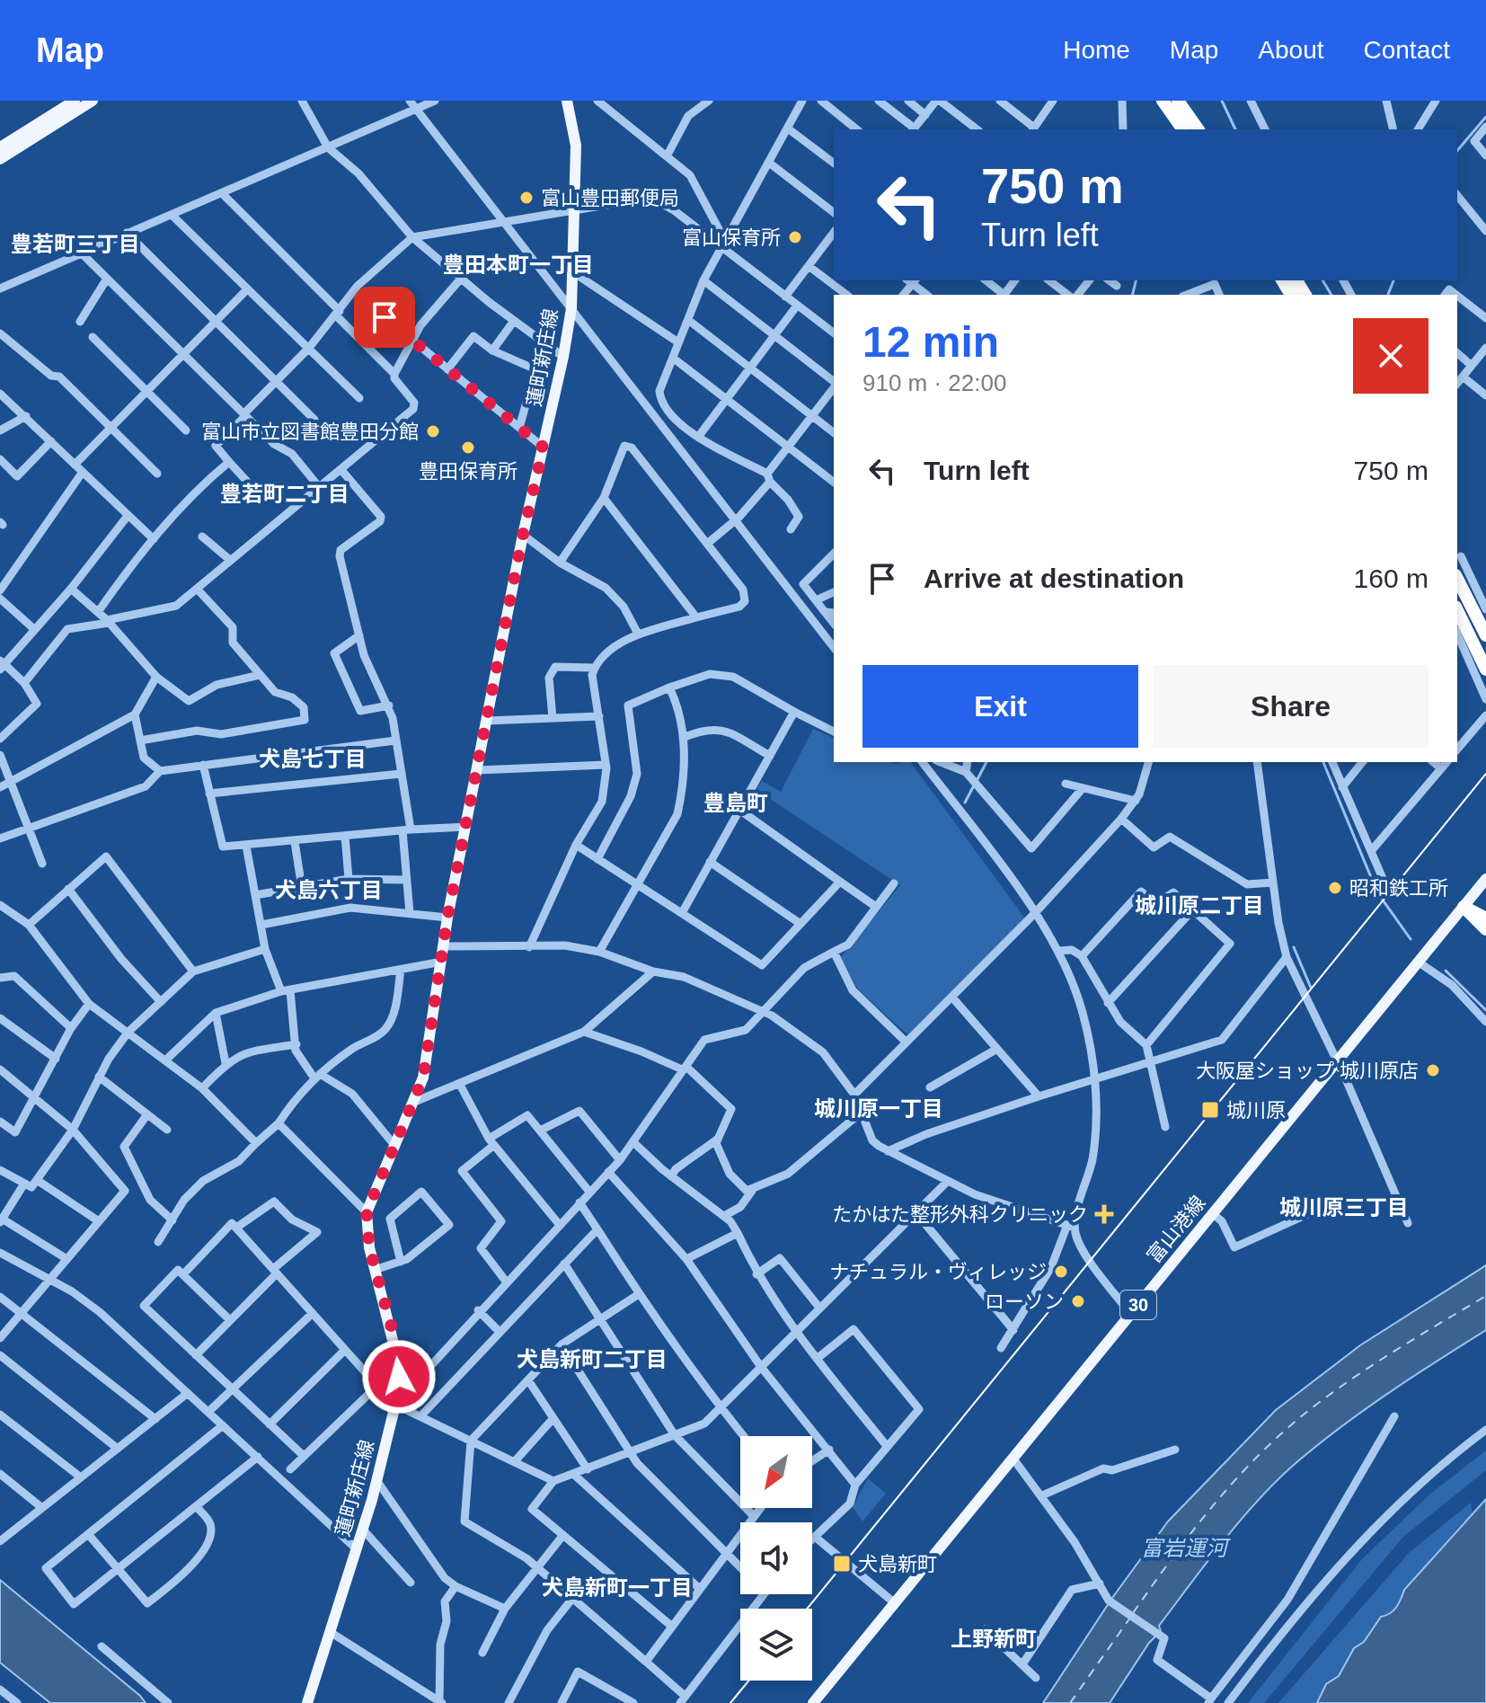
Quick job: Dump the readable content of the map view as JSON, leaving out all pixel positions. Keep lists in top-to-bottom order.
{
  "streets": {
    "main road": ["蓮町新庄線", "富山港線", "30"]
  },
  "districts": [
    "豊若町三丁目",
    "豊田本町一丁目",
    "豊若町二丁目",
    "犬島七丁目",
    "豊島町",
    "犬島六丁目",
    "城川原二丁目",
    "城川原一丁目",
    "城川原三丁目",
    "犬島新町二丁目",
    "犬島新町一丁目",
    "上野新町"
  ],
  "water": ["富岩運河"],
  "places": {
    "other": [
      "富山豊田郵便局",
      "富山保育所",
      "富山市立図書館豊田分館",
      "豊田保育所",
      "昭和鉄工所",
      "大阪屋ショップ 城川原店",
      "ナチュラル・ヴィレッジ",
      "ローソン"
    ],
    "transit": ["城川原", "犬島新町"],
    "health": ["たかはた整形外科クリニック"]
  },
  "north": "bottom left",
  "page": {
    "header": "Map",
    "nav": [
      "Home",
      "Map",
      "About",
      "Contact"
    ],
    "turn": ["750 m", "Turn left"],
    "heading": ["12 min", "910 m · 22:00"],
    "list": [
      {
        "name": "Turn left",
        "value": "750 m"
      },
      {
        "name": "Arrive at destination",
        "value": "160 m"
      }
    ],
    "buttons": ["Exit", "Share"]
  }
}
